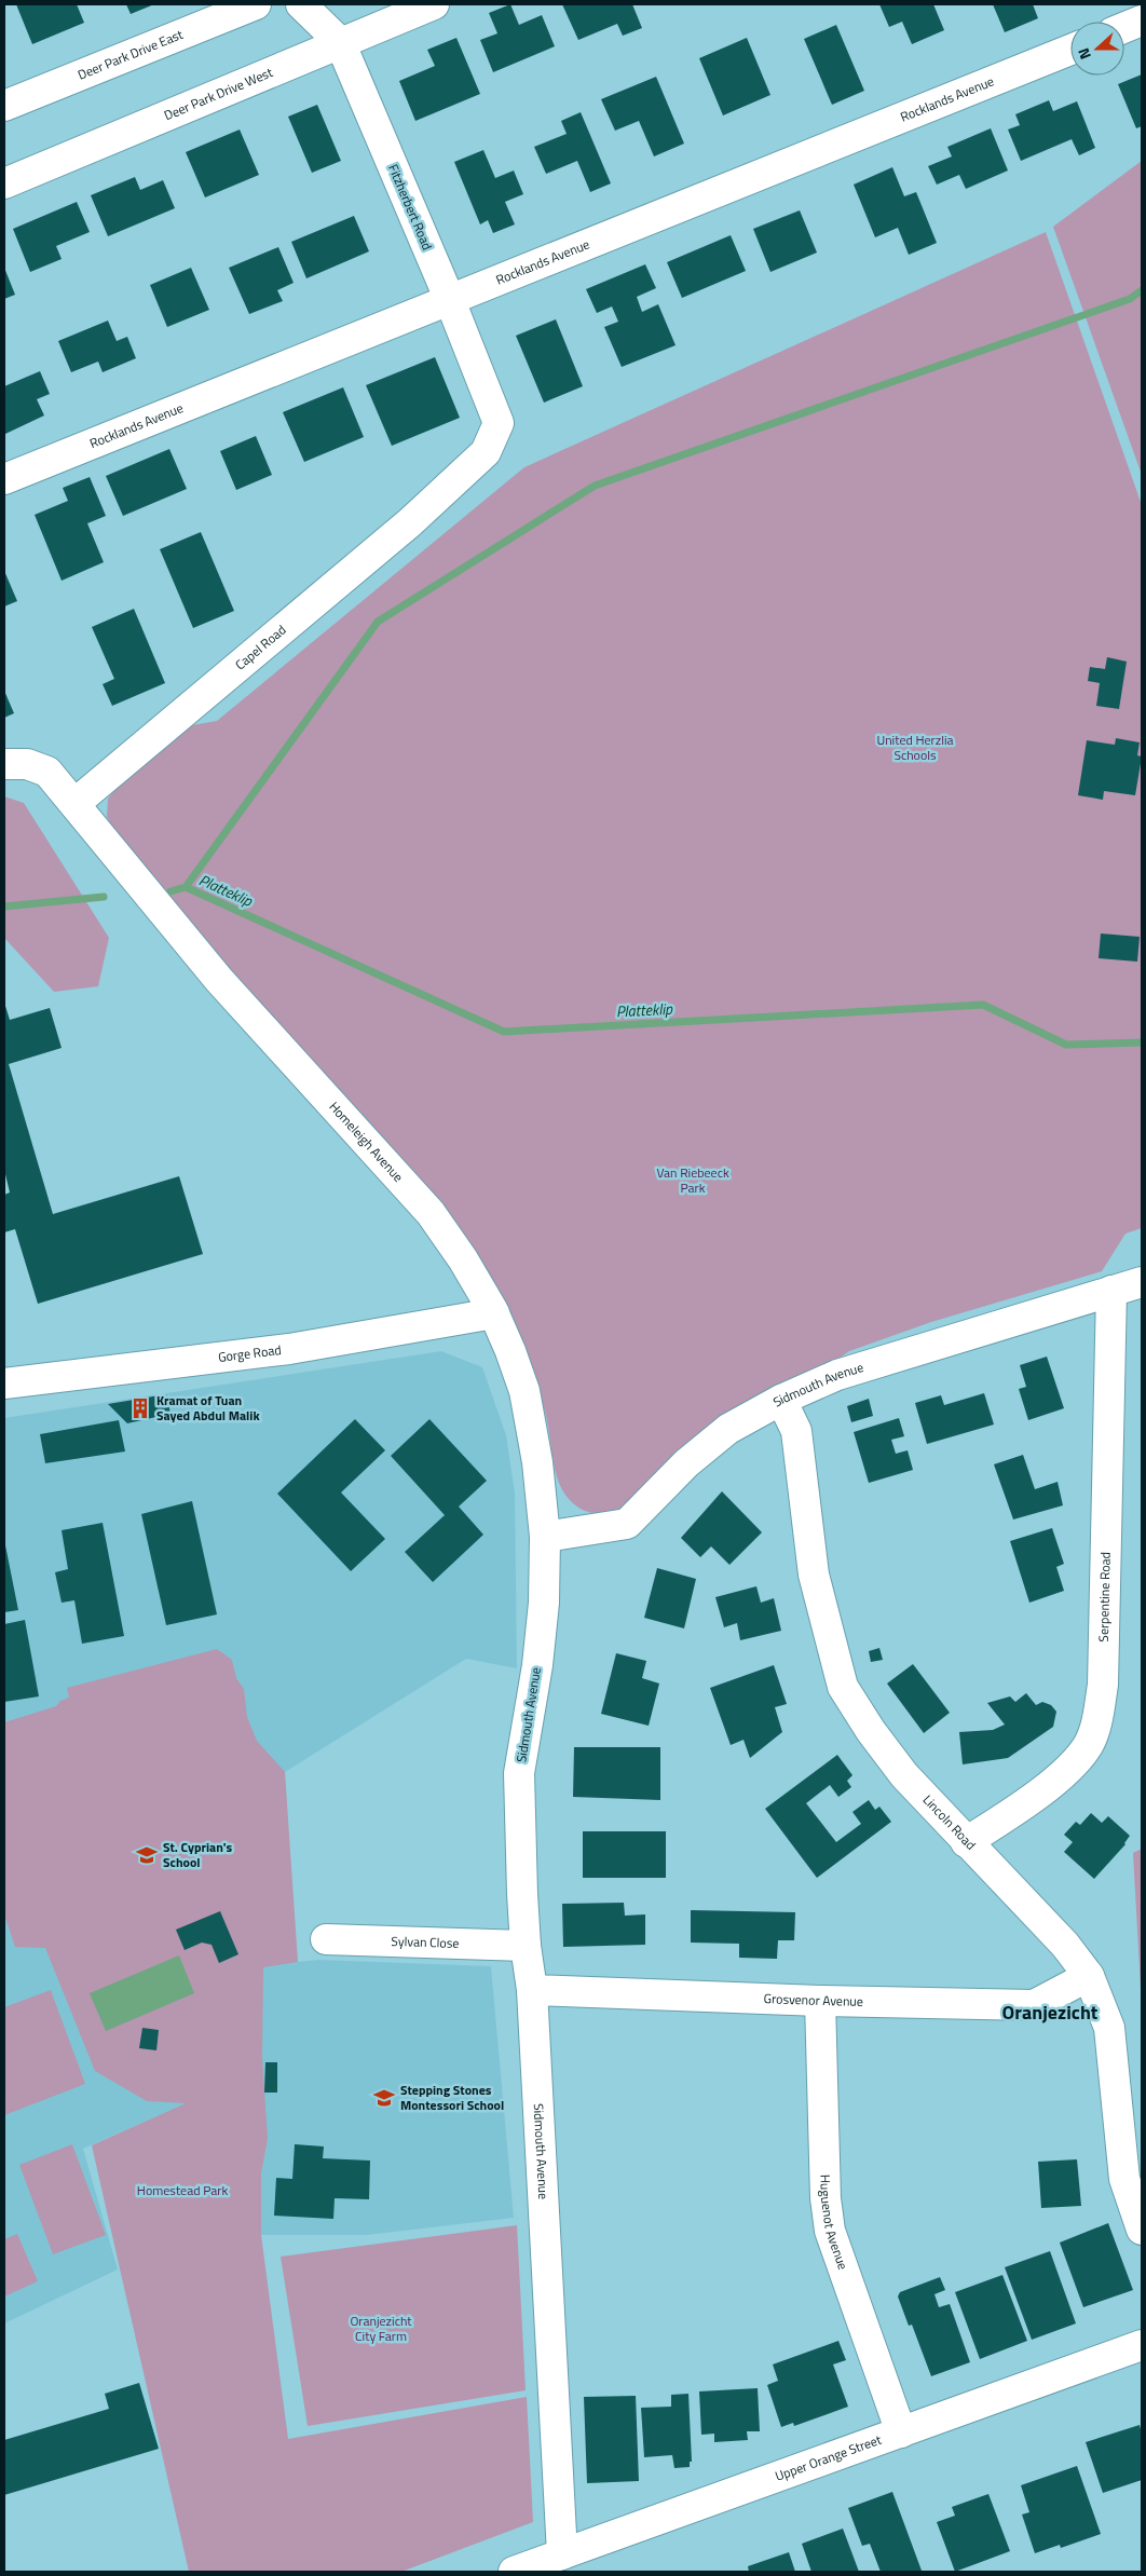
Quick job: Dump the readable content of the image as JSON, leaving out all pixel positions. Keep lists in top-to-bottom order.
{
  "streets": {
    "street": [
      "Deer Park Drive East",
      "Deer Park Drive West",
      "Rocklands Avenue",
      "Fitzherbert Road",
      "Capel Road",
      "Homeleigh Avenue",
      "Gorge Road",
      "Sidmouth Avenue",
      "Serpentine Road",
      "Lincoln Road",
      "Sylvan Close",
      "Grosvenor Avenue",
      "Huguenot Avenue",
      "Upper Orange Street"
    ]
  },
  "crossings": [
    ["Deer Park Drive West", "Fitzherbert Road"],
    ["Rocklands Avenue", "Fitzherbert Road"],
    ["Fitzherbert Road", "Capel Road"],
    ["Capel Road", "Homeleigh Avenue"],
    ["Homeleigh Avenue", "Gorge Road"],
    ["Homeleigh Avenue", "Sidmouth Avenue"],
    ["Sidmouth Avenue", "Serpentine Road"],
    ["Sidmouth Avenue", "Lincoln Road"],
    ["Sidmouth Avenue", "Sylvan Close"],
    ["Sidmouth Avenue", "Grosvenor Avenue"],
    ["Sidmouth Avenue", "Upper Orange Street"],
    ["Serpentine Road", "Lincoln Road"],
    ["Lincoln Road", "Grosvenor Avenue"],
    ["Grosvenor Avenue", "Huguenot Avenue"],
    ["Huguenot Avenue", "Upper Orange Street"]
  ],
  "districts": ["Oranjezicht"],
  "water": ["Platteklip"],
  "parks": [
    "United Herzlia Schools",
    "Van Riebeeck Park",
    "Homestead Park",
    "Oranjezicht City Farm"
  ],
  "places": {
    "building": ["Kramat of Tuan Sayed Abdul Malik"],
    "school or university": ["St. Cyprian's School", "Stepping Stones Montessori School"]
  },
  "north": "left"
}
